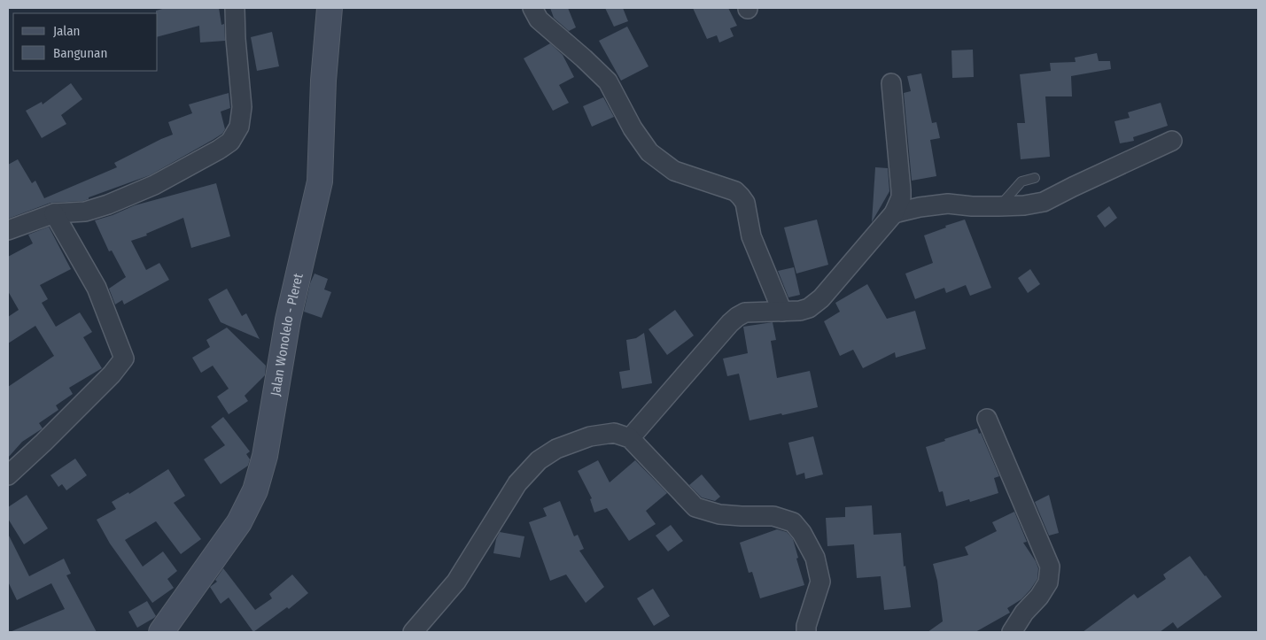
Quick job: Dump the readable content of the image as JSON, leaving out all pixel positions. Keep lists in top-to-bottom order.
{
  "streets": {
    "main road": ["Jalan Wonolelo - Pleret"]
  },
  "legend": ["Jalan", "Bangunan"]
}
